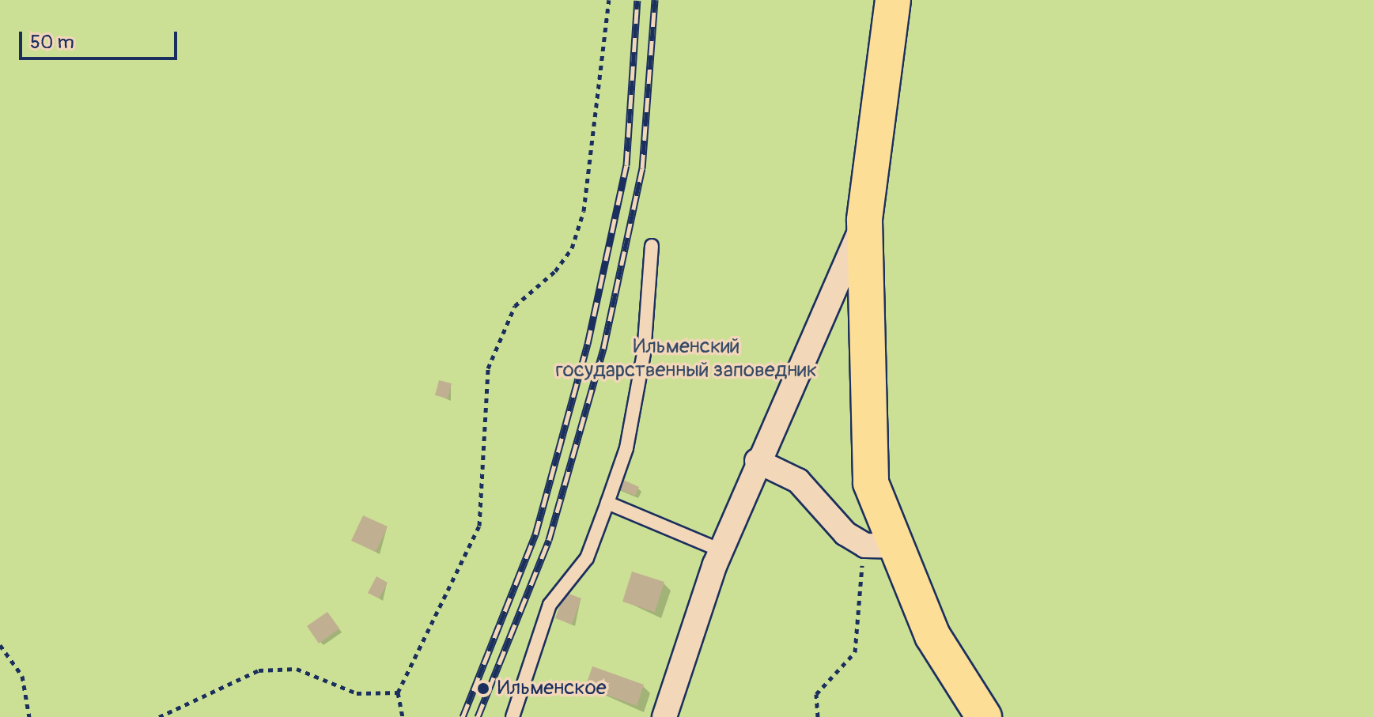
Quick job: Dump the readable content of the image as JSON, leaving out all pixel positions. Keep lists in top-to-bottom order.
{
  "parks": ["Ильменский государственный заповедник"],
  "places": ["Ильменское"],
  "scale_bar": "50 m"
}
